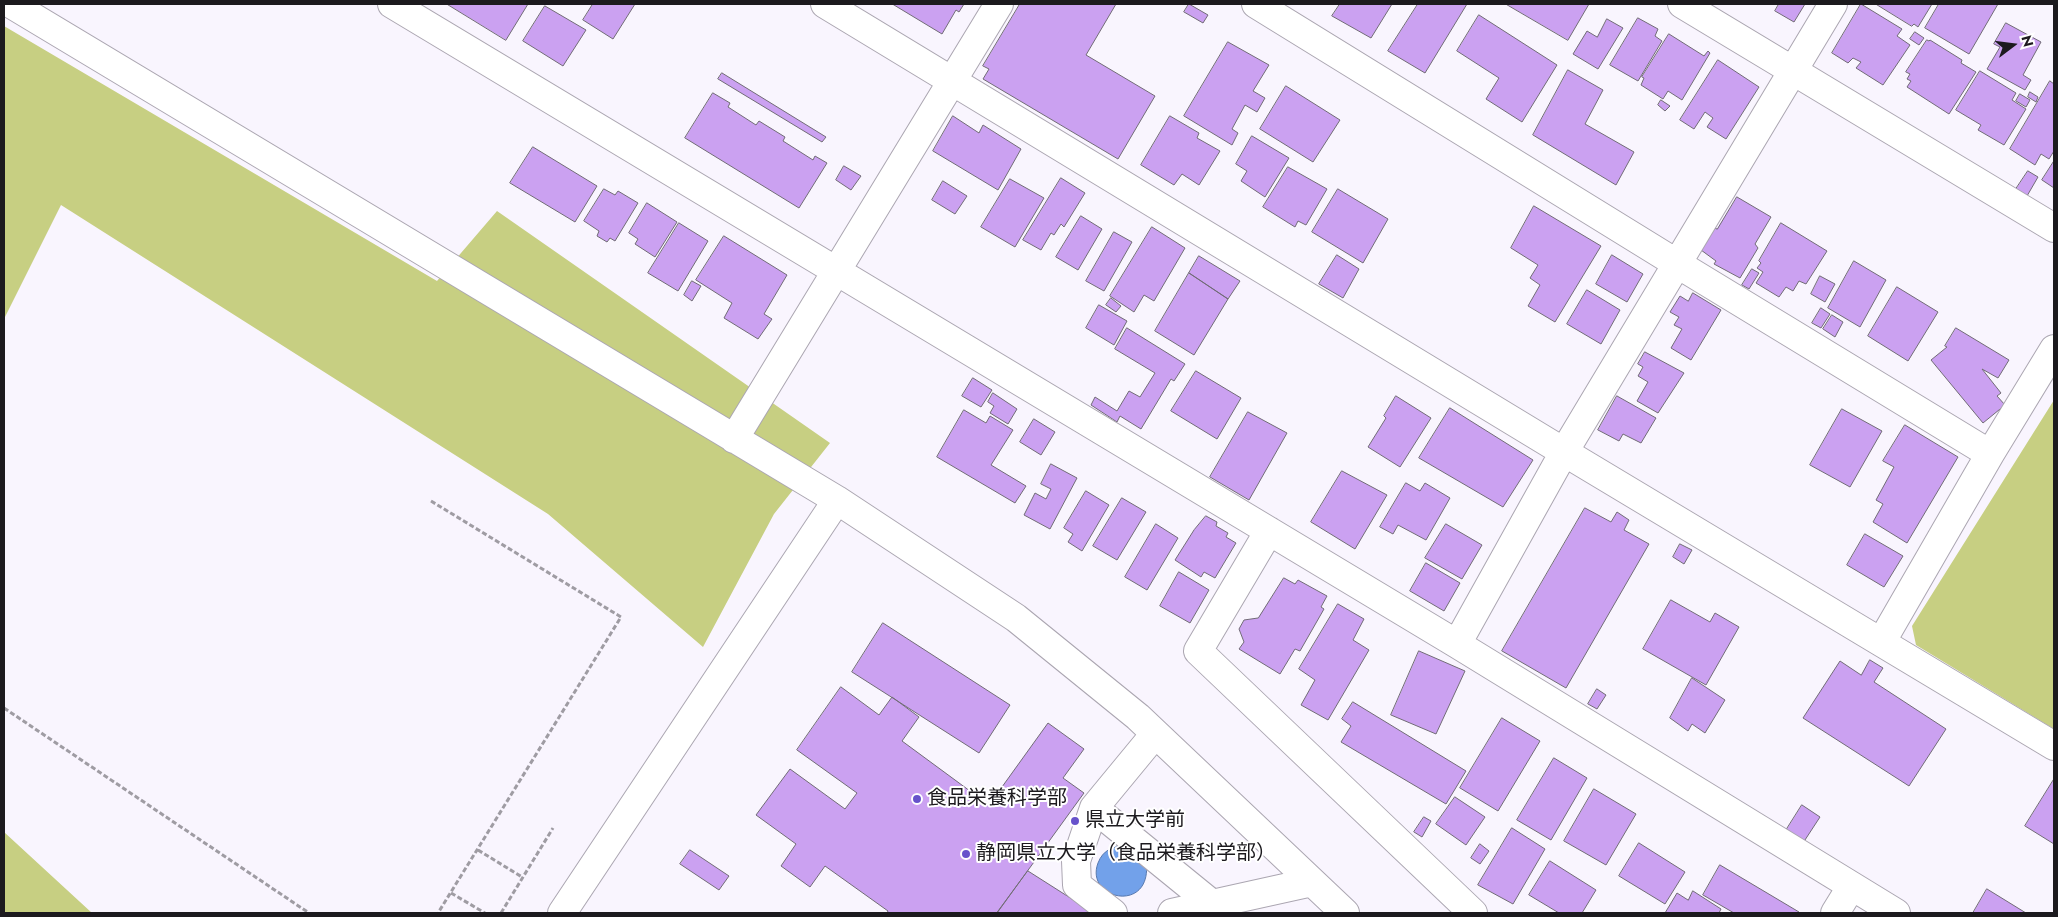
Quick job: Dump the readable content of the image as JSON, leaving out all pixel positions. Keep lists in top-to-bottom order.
{
  "places": ["食品栄養科学部", "県立大学前", "静岡県立大学（食品栄養科学部）"],
  "north": "right"
}
